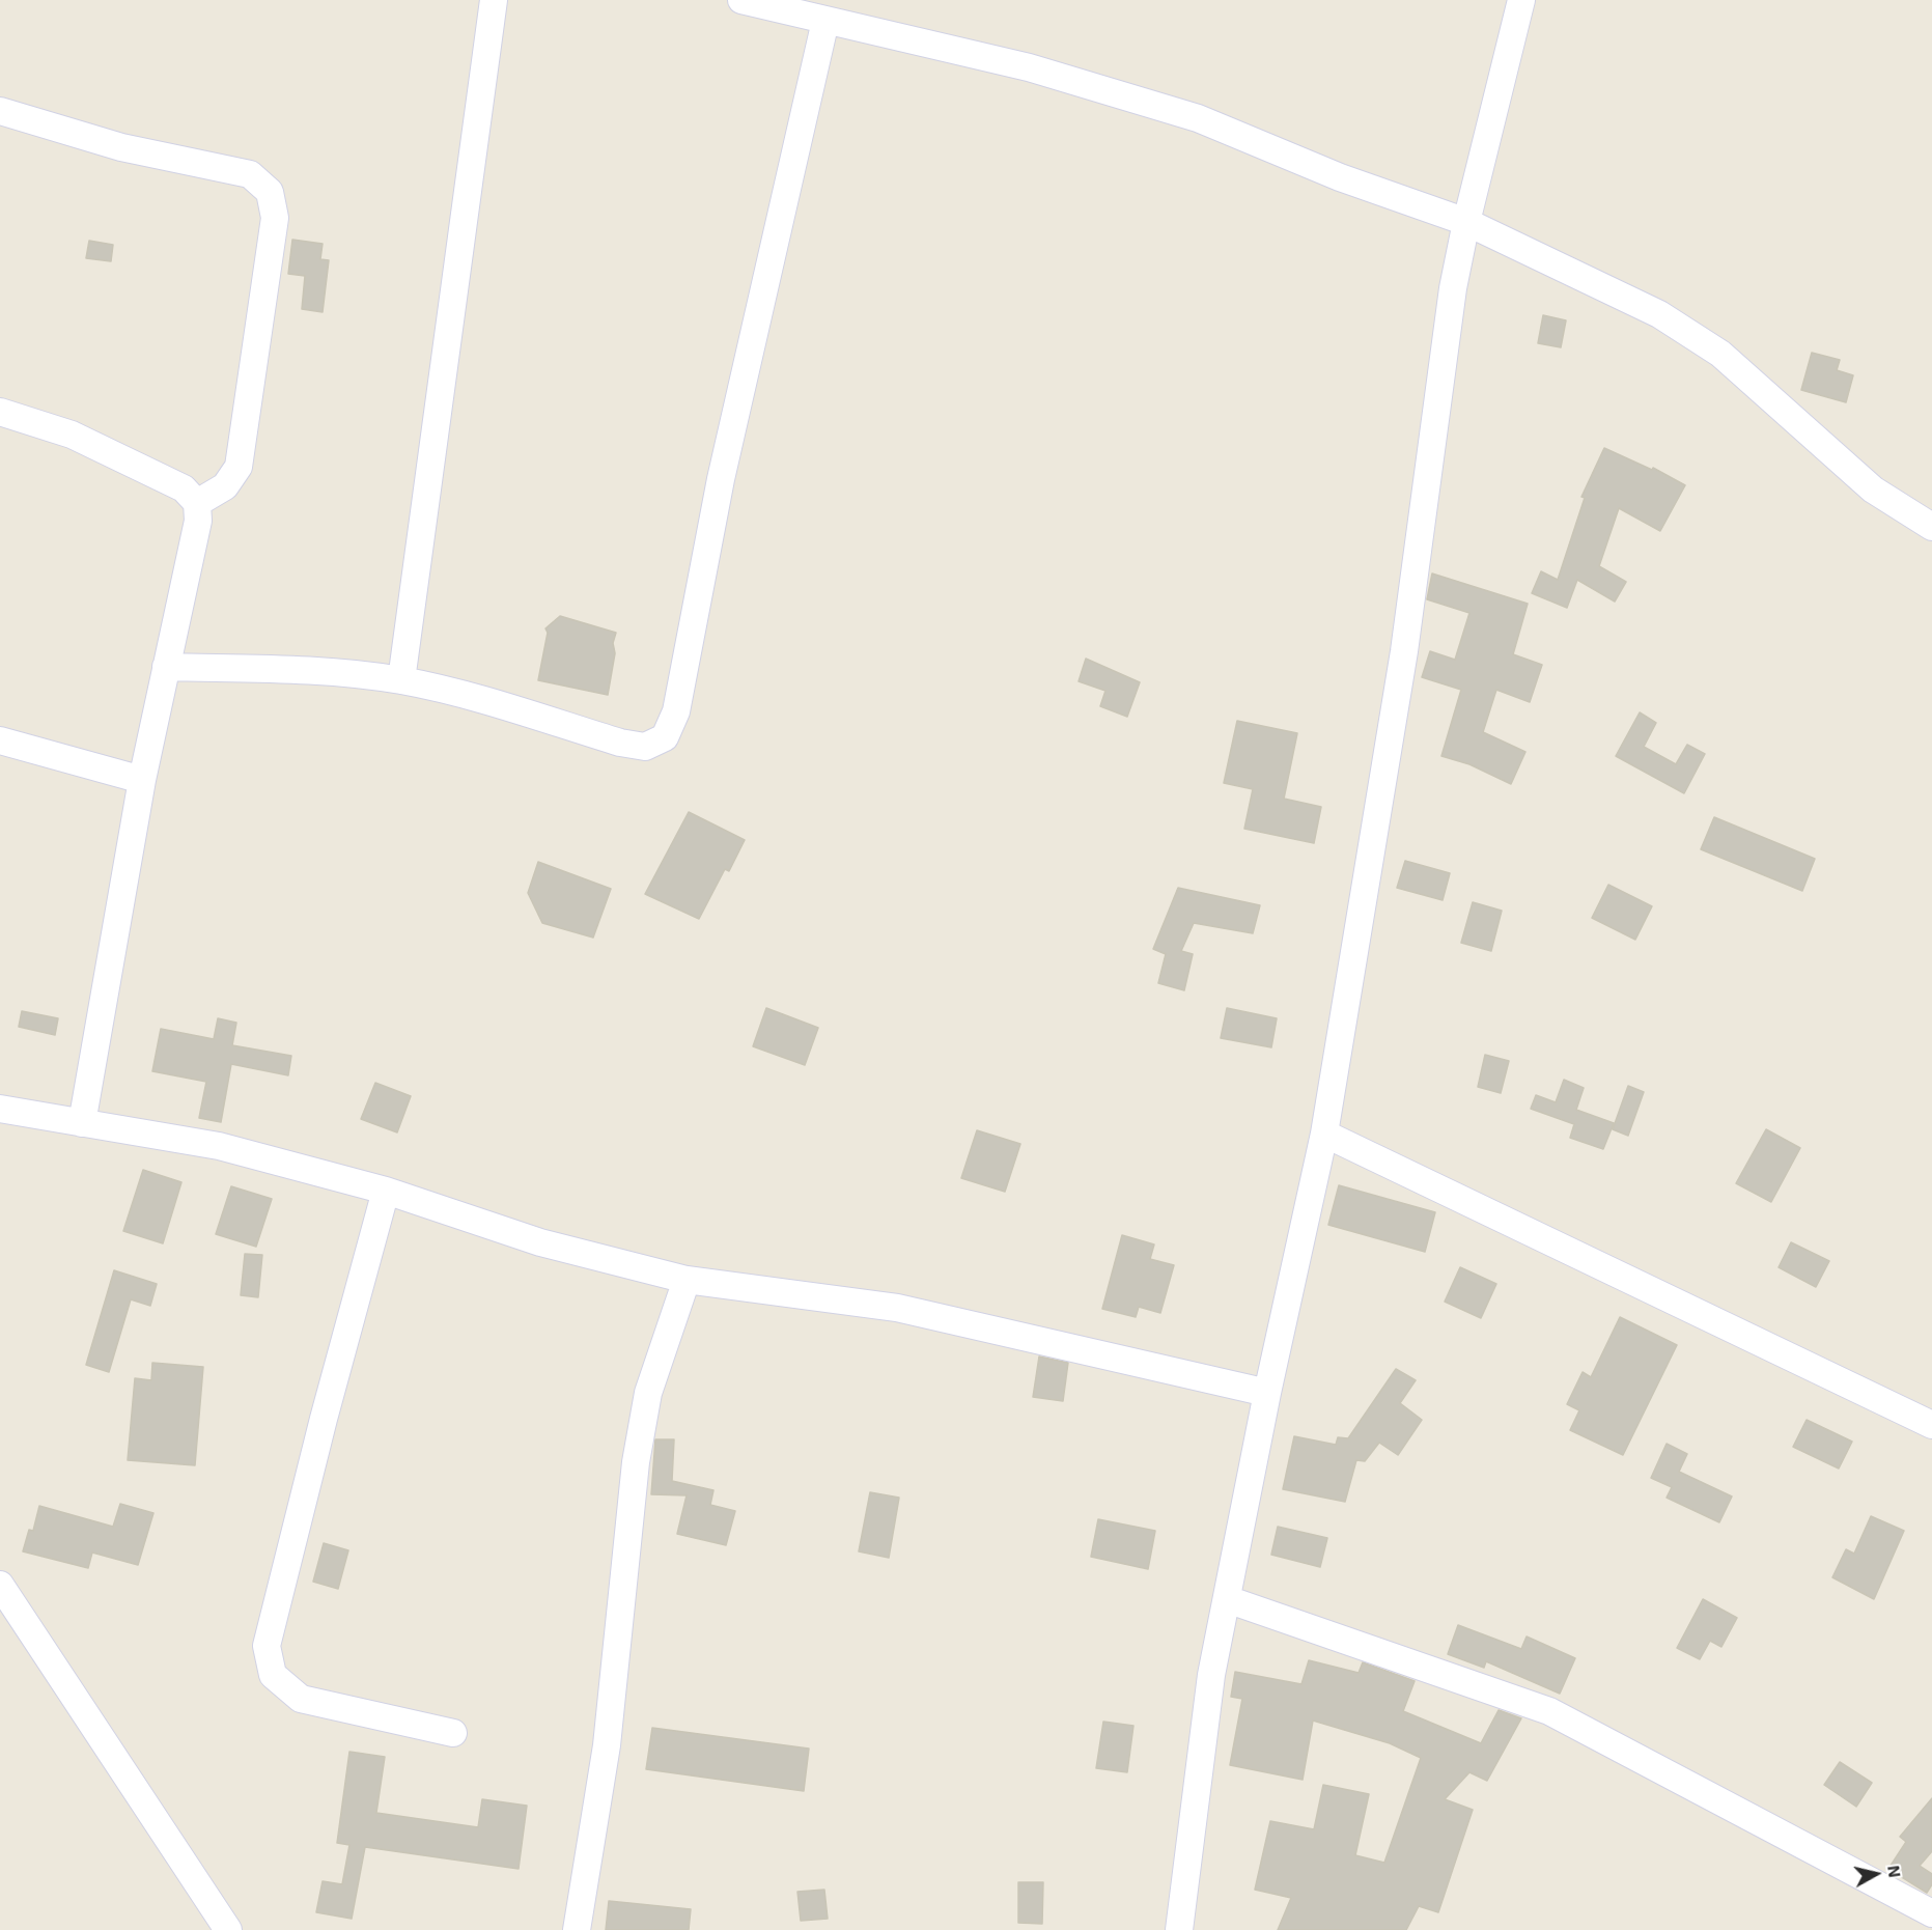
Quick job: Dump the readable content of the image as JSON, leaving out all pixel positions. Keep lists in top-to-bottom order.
{
  "north": "right"
}
